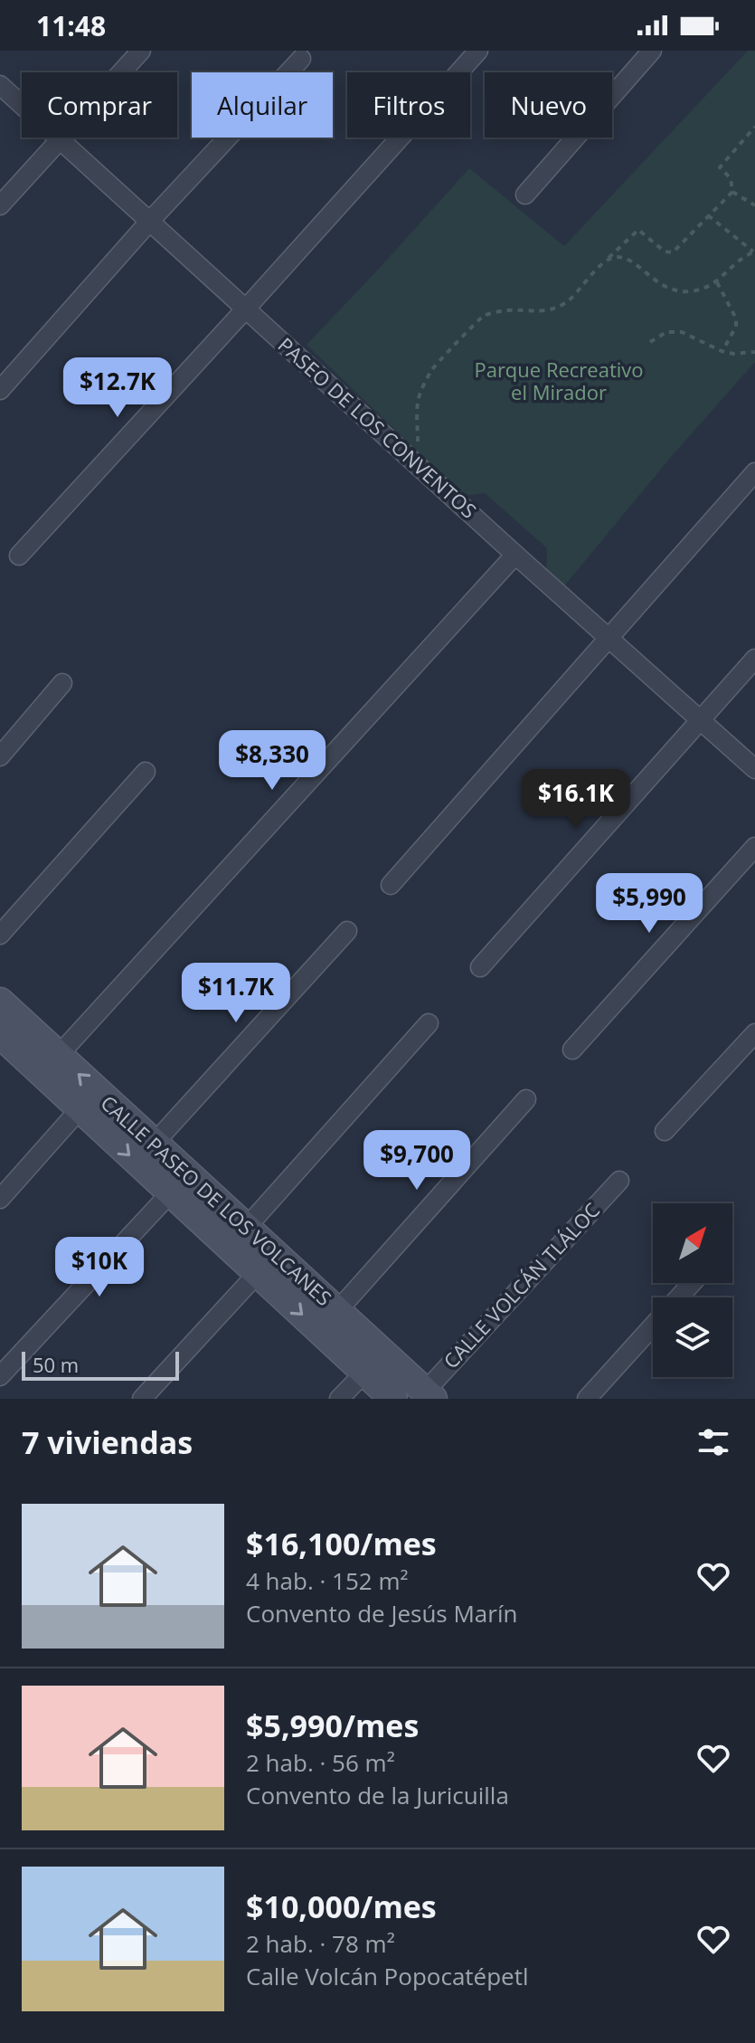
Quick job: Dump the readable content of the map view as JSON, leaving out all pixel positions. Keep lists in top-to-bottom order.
{
  "streets": {
    "street": ["PASEO DE LOS CONVENTOS", "CALLE PASEO DE LOS VOLCANES", "CALLE VOLCÁN TLÁLOC"]
  },
  "crossings": [
    ["CALLE PASEO DE LOS VOLCANES", "CALLE VOLCÁN TLÁLOC"]
  ],
  "parks": ["Parque Recreativo el Mirador"],
  "scale_bar": "50 m",
  "north": "top right",
  "page": {
    "status": "11:48",
    "chip": [
      "Comprar",
      "Alquilar",
      "Filtros",
      "Nuevo"
    ],
    "price": [
      "$12.7K",
      "$8,330",
      "$16.1K",
      "$5,990",
      "$11.7K",
      "$9,700",
      "$10K"
    ],
    "scale": "50 m",
    "heading": "7 viviendas",
    "list": [
      {
        "name": "$16,100/mes",
        "note": "4 hab. · 152 m² · Convento de Jesús Marín"
      },
      {
        "name": "$5,990/mes",
        "note": "2 hab. · 56 m² · Convento de la Juricuilla"
      },
      {
        "name": "$10,000/mes",
        "note": "2 hab. · 78 m² · Calle Volcán Popocatépetl"
      }
    ]
  }
}
